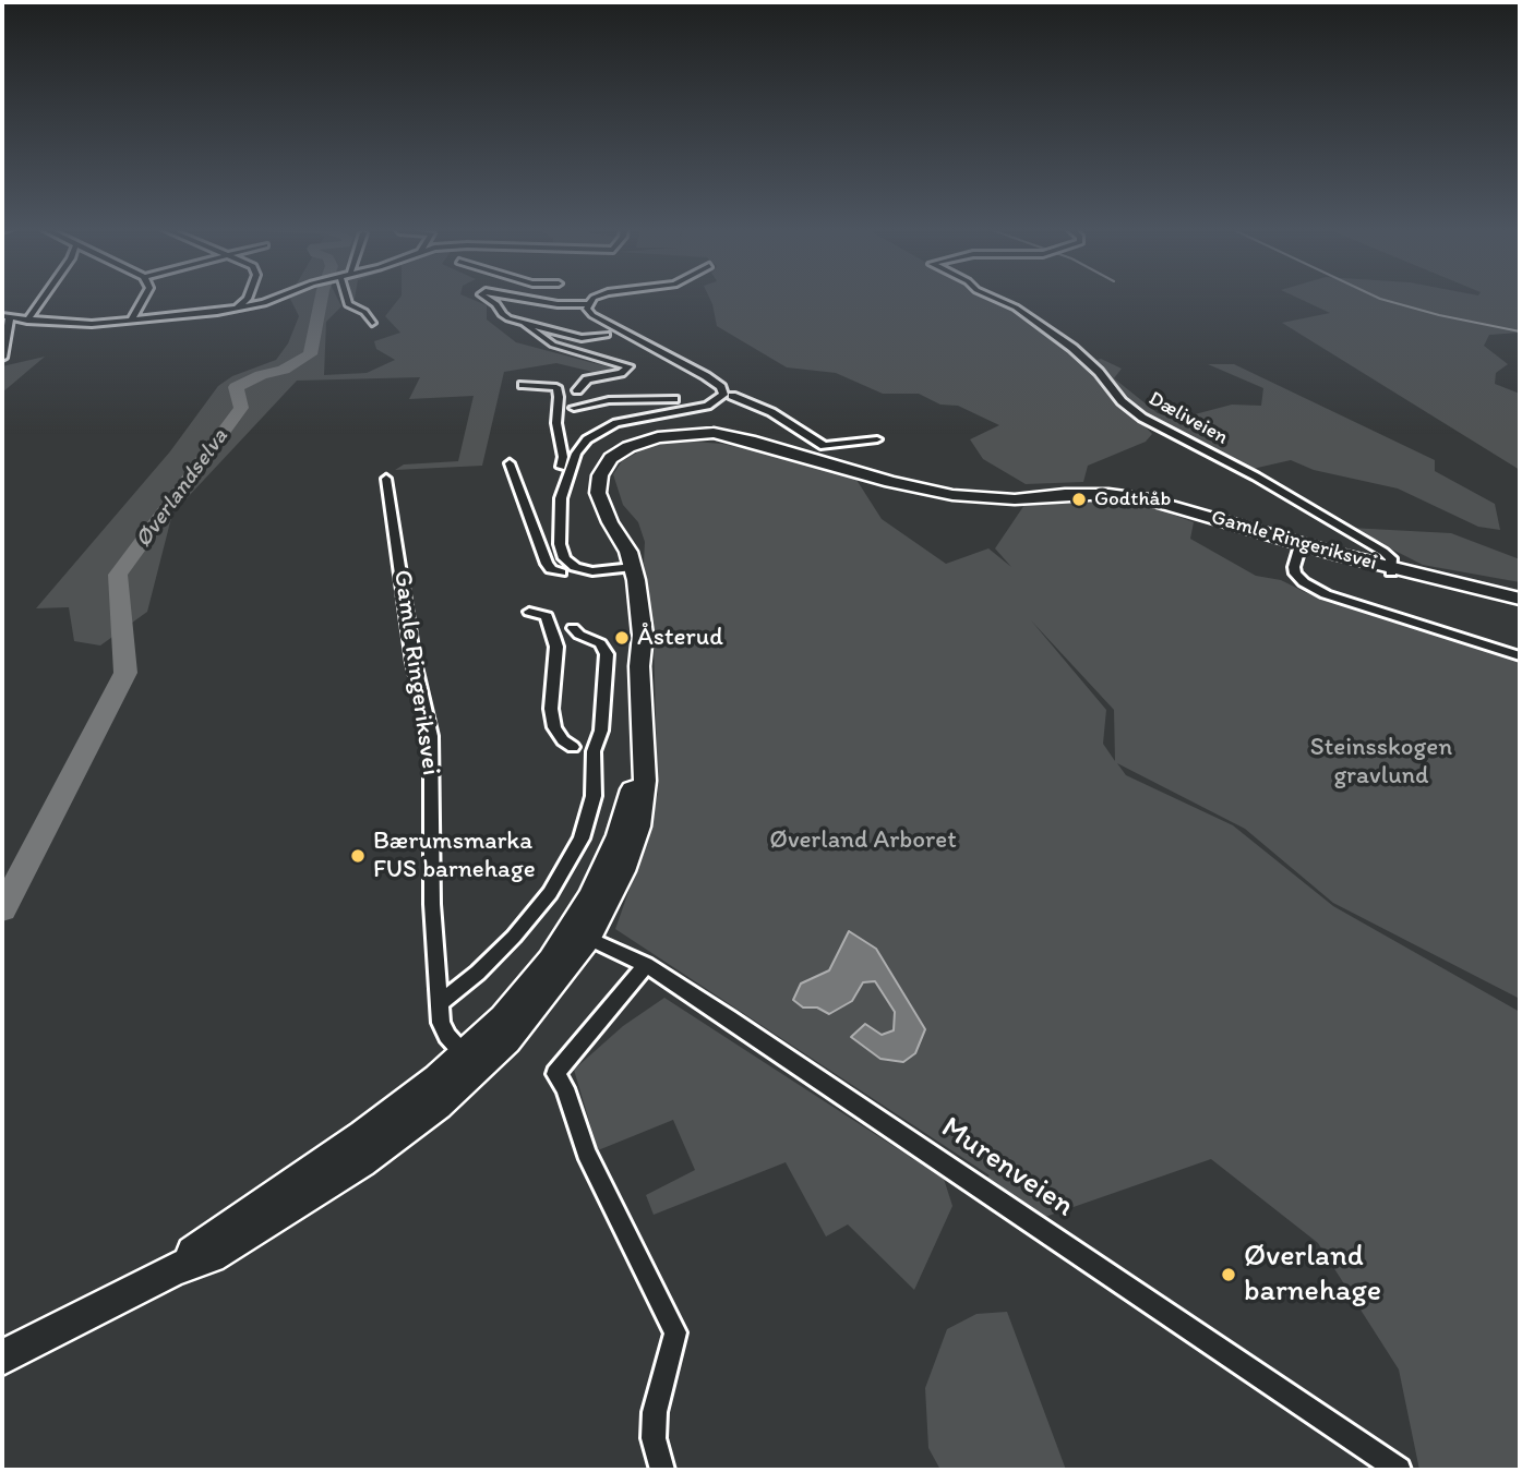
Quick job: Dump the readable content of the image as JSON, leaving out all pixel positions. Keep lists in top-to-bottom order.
{
  "streets": {
    "main road": ["Gamle Ringeriksvei"],
    "street": ["Dæliveien", "Murenveien"]
  },
  "crossings": [
    ["Dæliveien", "Gamle Ringeriksvei"],
    ["Gamle Ringeriksvei", "Murenveien"]
  ],
  "water": ["Øverlandselva"],
  "parks": ["Steinsskogen gravlund", "Øverland Arboret"],
  "places": [
    "Godthåb",
    "Åsterud",
    "Bærumsmarka FUS barnehage",
    "Øverland barnehage"
  ]
}
